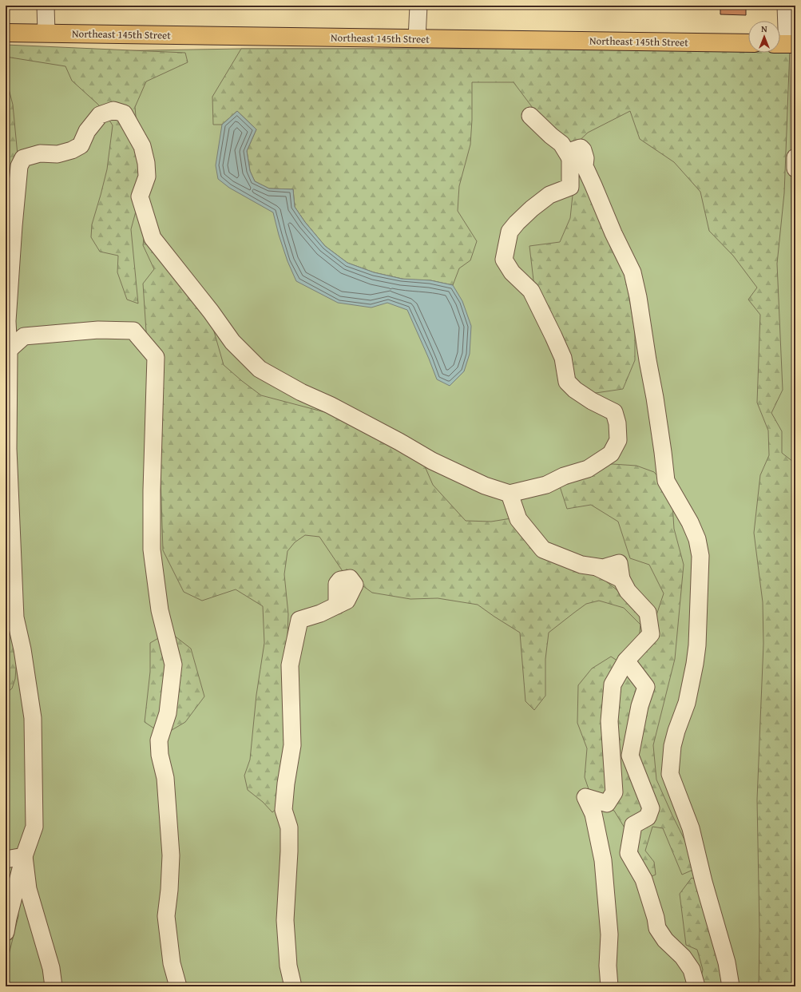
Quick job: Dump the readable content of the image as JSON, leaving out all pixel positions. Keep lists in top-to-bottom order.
{
  "streets": {
    "main road": ["Northeast 145th Street"]
  },
  "north": "top"
}
